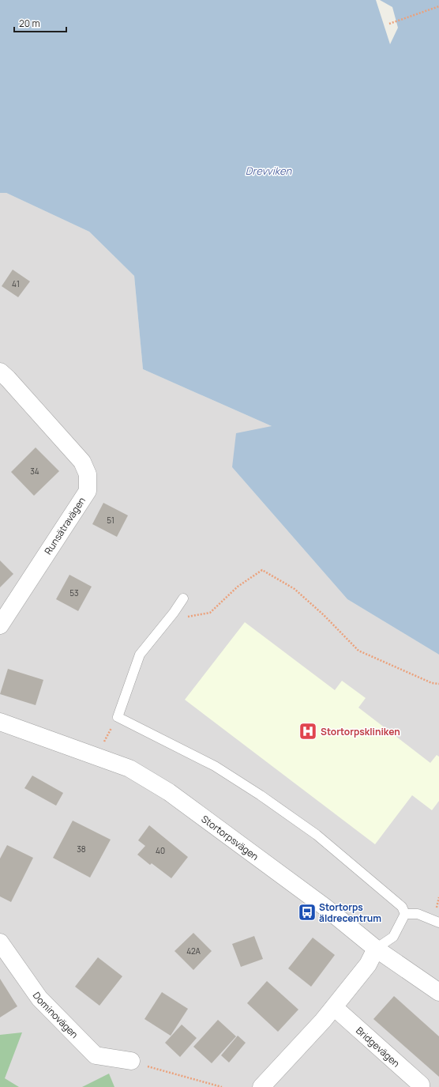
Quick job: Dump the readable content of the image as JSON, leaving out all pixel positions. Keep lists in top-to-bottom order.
{
  "streets": {
    "street": [
      "Runsätravägen",
      "Stortorpsvägen",
      "Dominovägen",
      "Bridgevägen"
    ]
  },
  "water": ["Drevviken"],
  "places": {
    "hospital": ["Stortorpskliniken"],
    "bus stop": ["Stortorps äldrecentrum"]
  },
  "house_numbers": [
    "41",
    "34",
    "51",
    "53",
    "38",
    "40",
    "42A"
  ],
  "scale_bar": "20 m"
}
